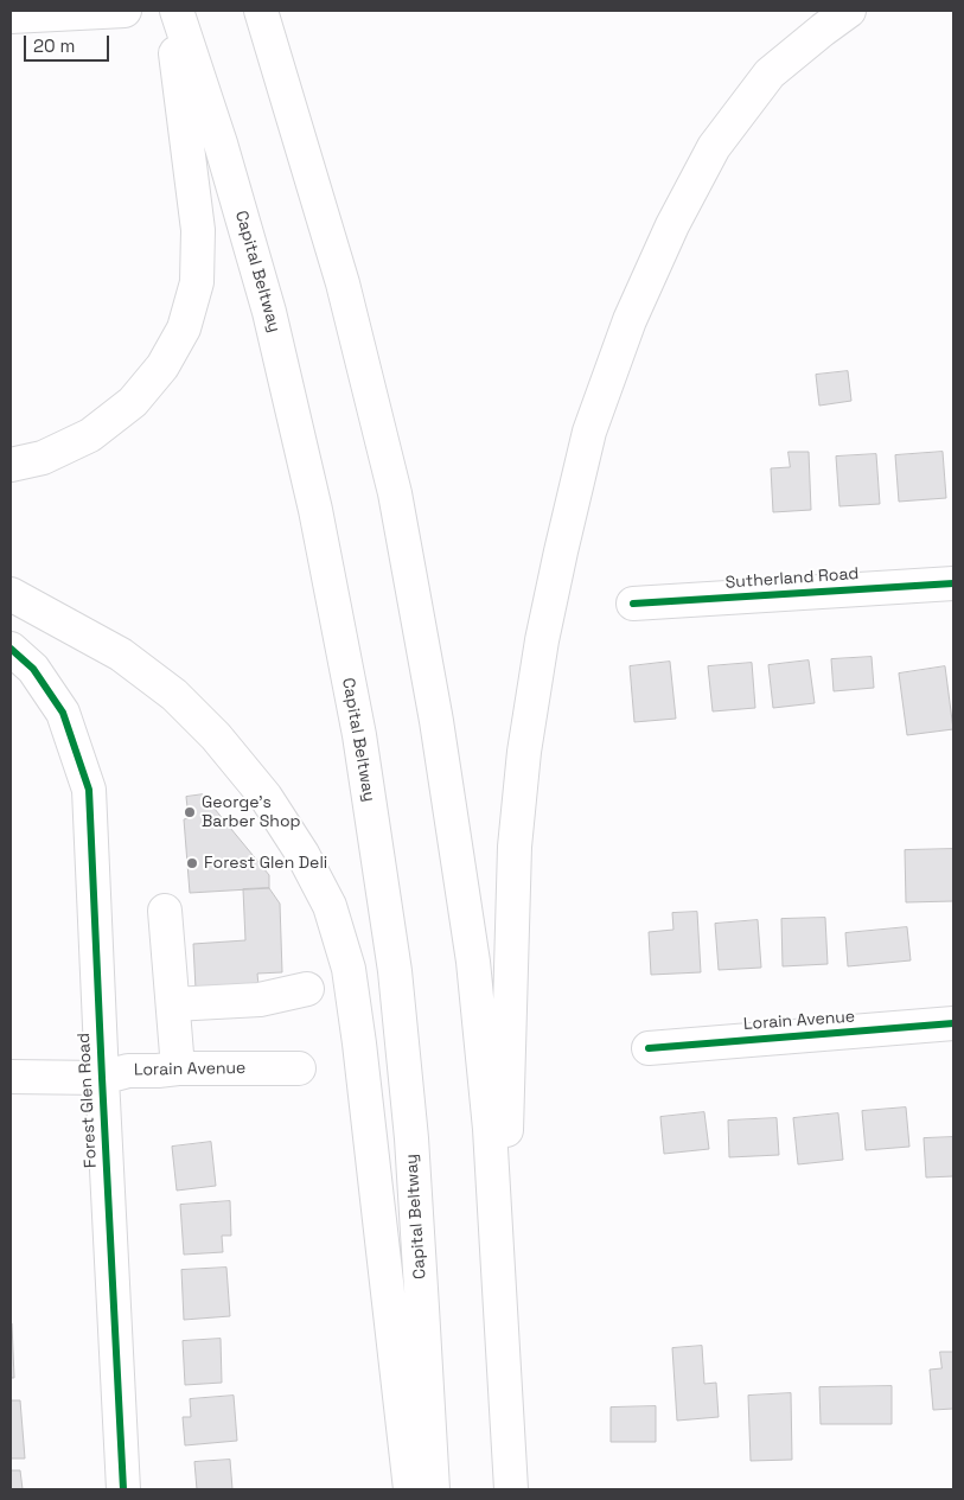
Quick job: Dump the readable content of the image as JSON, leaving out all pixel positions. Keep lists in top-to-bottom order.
{
  "streets": {
    "main road": [
      "Capital Beltway",
      "Sutherland Road",
      "Lorain Avenue",
      "Forest Glen Road"
    ]
  },
  "crossings": [
    ["Lorain Avenue", "Forest Glen Road"]
  ],
  "places": ["George's Barber Shop", "Forest Glen Deli"],
  "scale_bar": "20 m"
}
